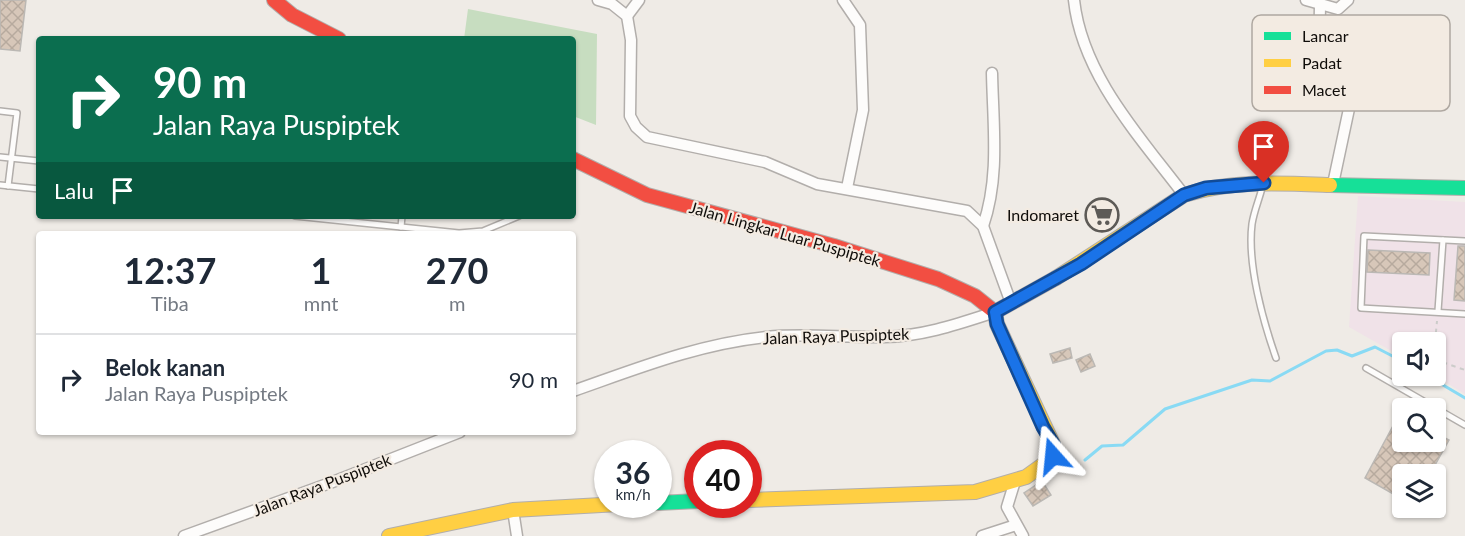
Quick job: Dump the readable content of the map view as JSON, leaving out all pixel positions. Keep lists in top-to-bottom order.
{
  "streets": {
    "main road": ["Jalan Lingkar Luar Puspiptek", "Jalan Raya Puspiptek"]
  },
  "crossings": [
    ["Jalan Lingkar Luar Puspiptek", "Jalan Raya Puspiptek"]
  ],
  "places": {
    "supermarket": ["Indomaret"]
  },
  "legend": ["Lancar", "Padat", "Macet"],
  "page": {
    "turn": ["90 m", "Jalan Raya Puspiptek"],
    "then": "Lalu",
    "eta": [
      "12:37",
      "Tiba",
      "1",
      "mnt",
      "270",
      "m"
    ],
    "list": [
      {
        "name": "Belok kanan",
        "note": "Jalan Raya Puspiptek",
        "value": "90 m"
      }
    ],
    "speed": "36 km/h",
    "limit": "40"
  }
}
